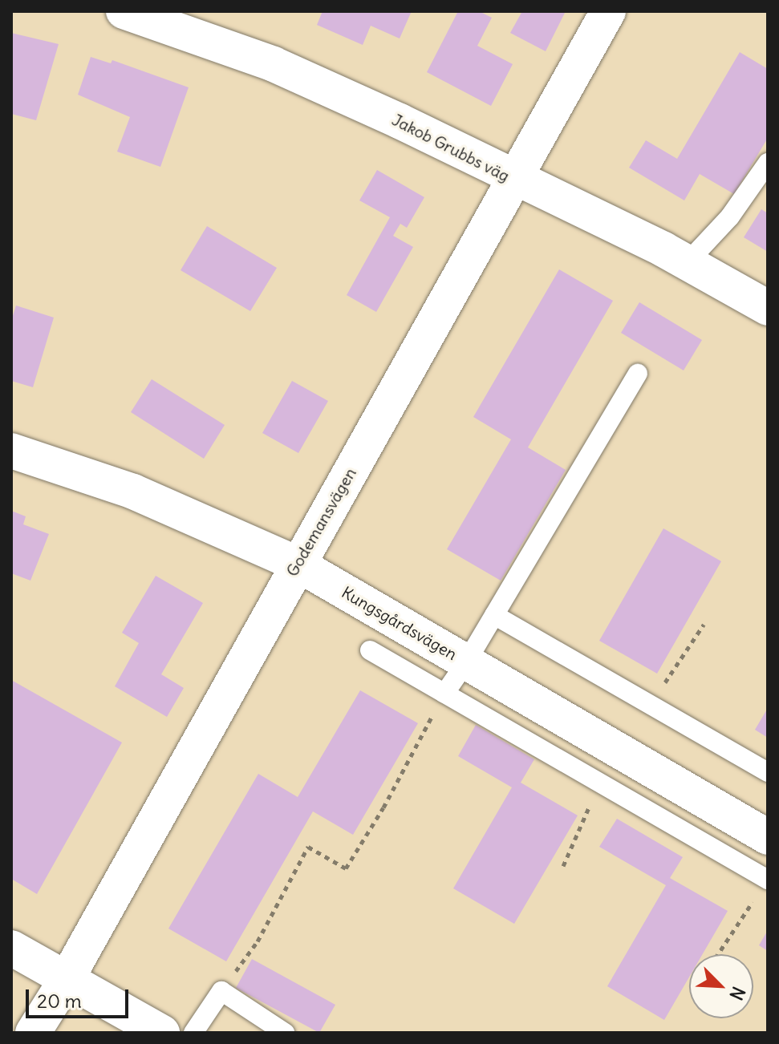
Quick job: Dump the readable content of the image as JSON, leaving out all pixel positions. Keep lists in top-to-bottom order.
{
  "streets": {
    "street": ["Jakob Grubbs väg", "Godemansvägen", "Kungsgårdsvägen"]
  },
  "crossings": [
    ["Jakob Grubbs väg", "Godemansvägen"],
    ["Godemansvägen", "Kungsgårdsvägen"]
  ],
  "scale_bar": "20 m",
  "north": "bottom right"
}
